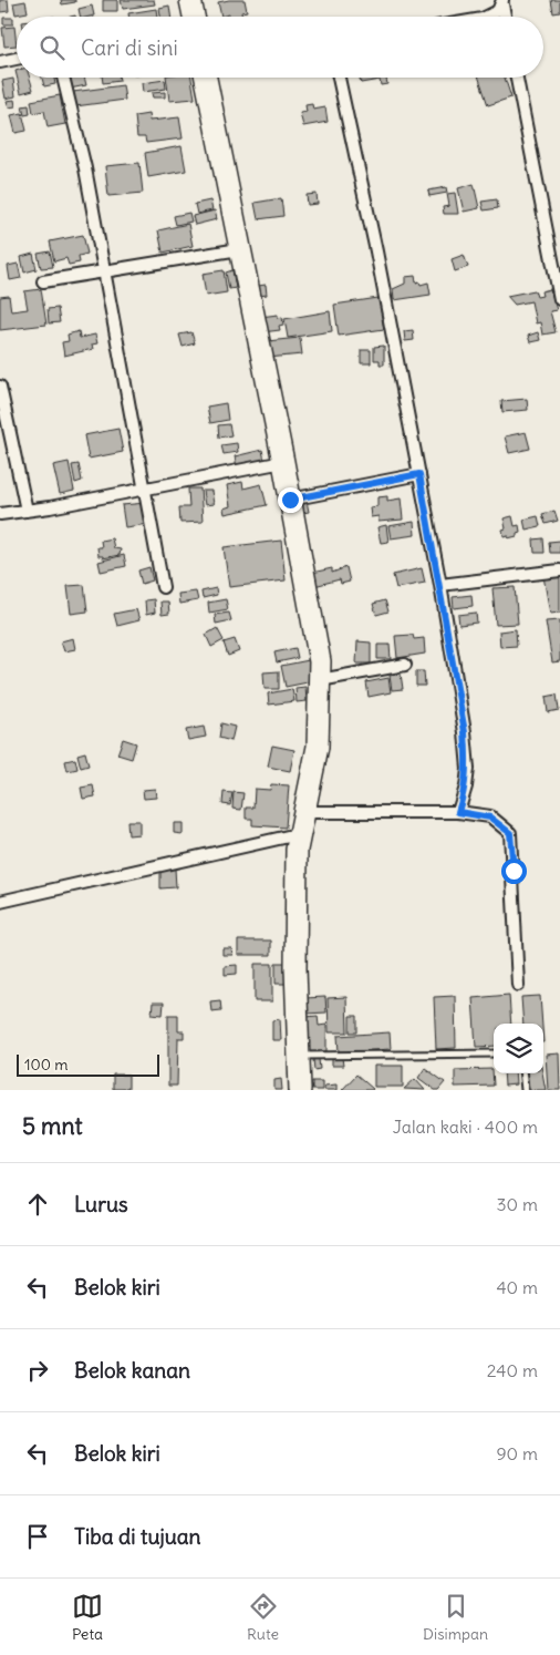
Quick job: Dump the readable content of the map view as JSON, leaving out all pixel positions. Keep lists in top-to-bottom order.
{
  "scale_bar": "100 m",
  "page": {
    "search": "Cari di sini",
    "scale": "100 m",
    "heading": ["5 mnt", "Jalan kaki · 400 m"],
    "list": [
      ["Lurus", "30 m"],
      ["Belok kiri", "40 m"],
      ["Belok kanan", "240 m"],
      ["Belok kiri", "90 m"],
      "Tiba di tujuan"
    ],
    "nav": ["Peta", "Rute", "Disimpan"]
  }
}
